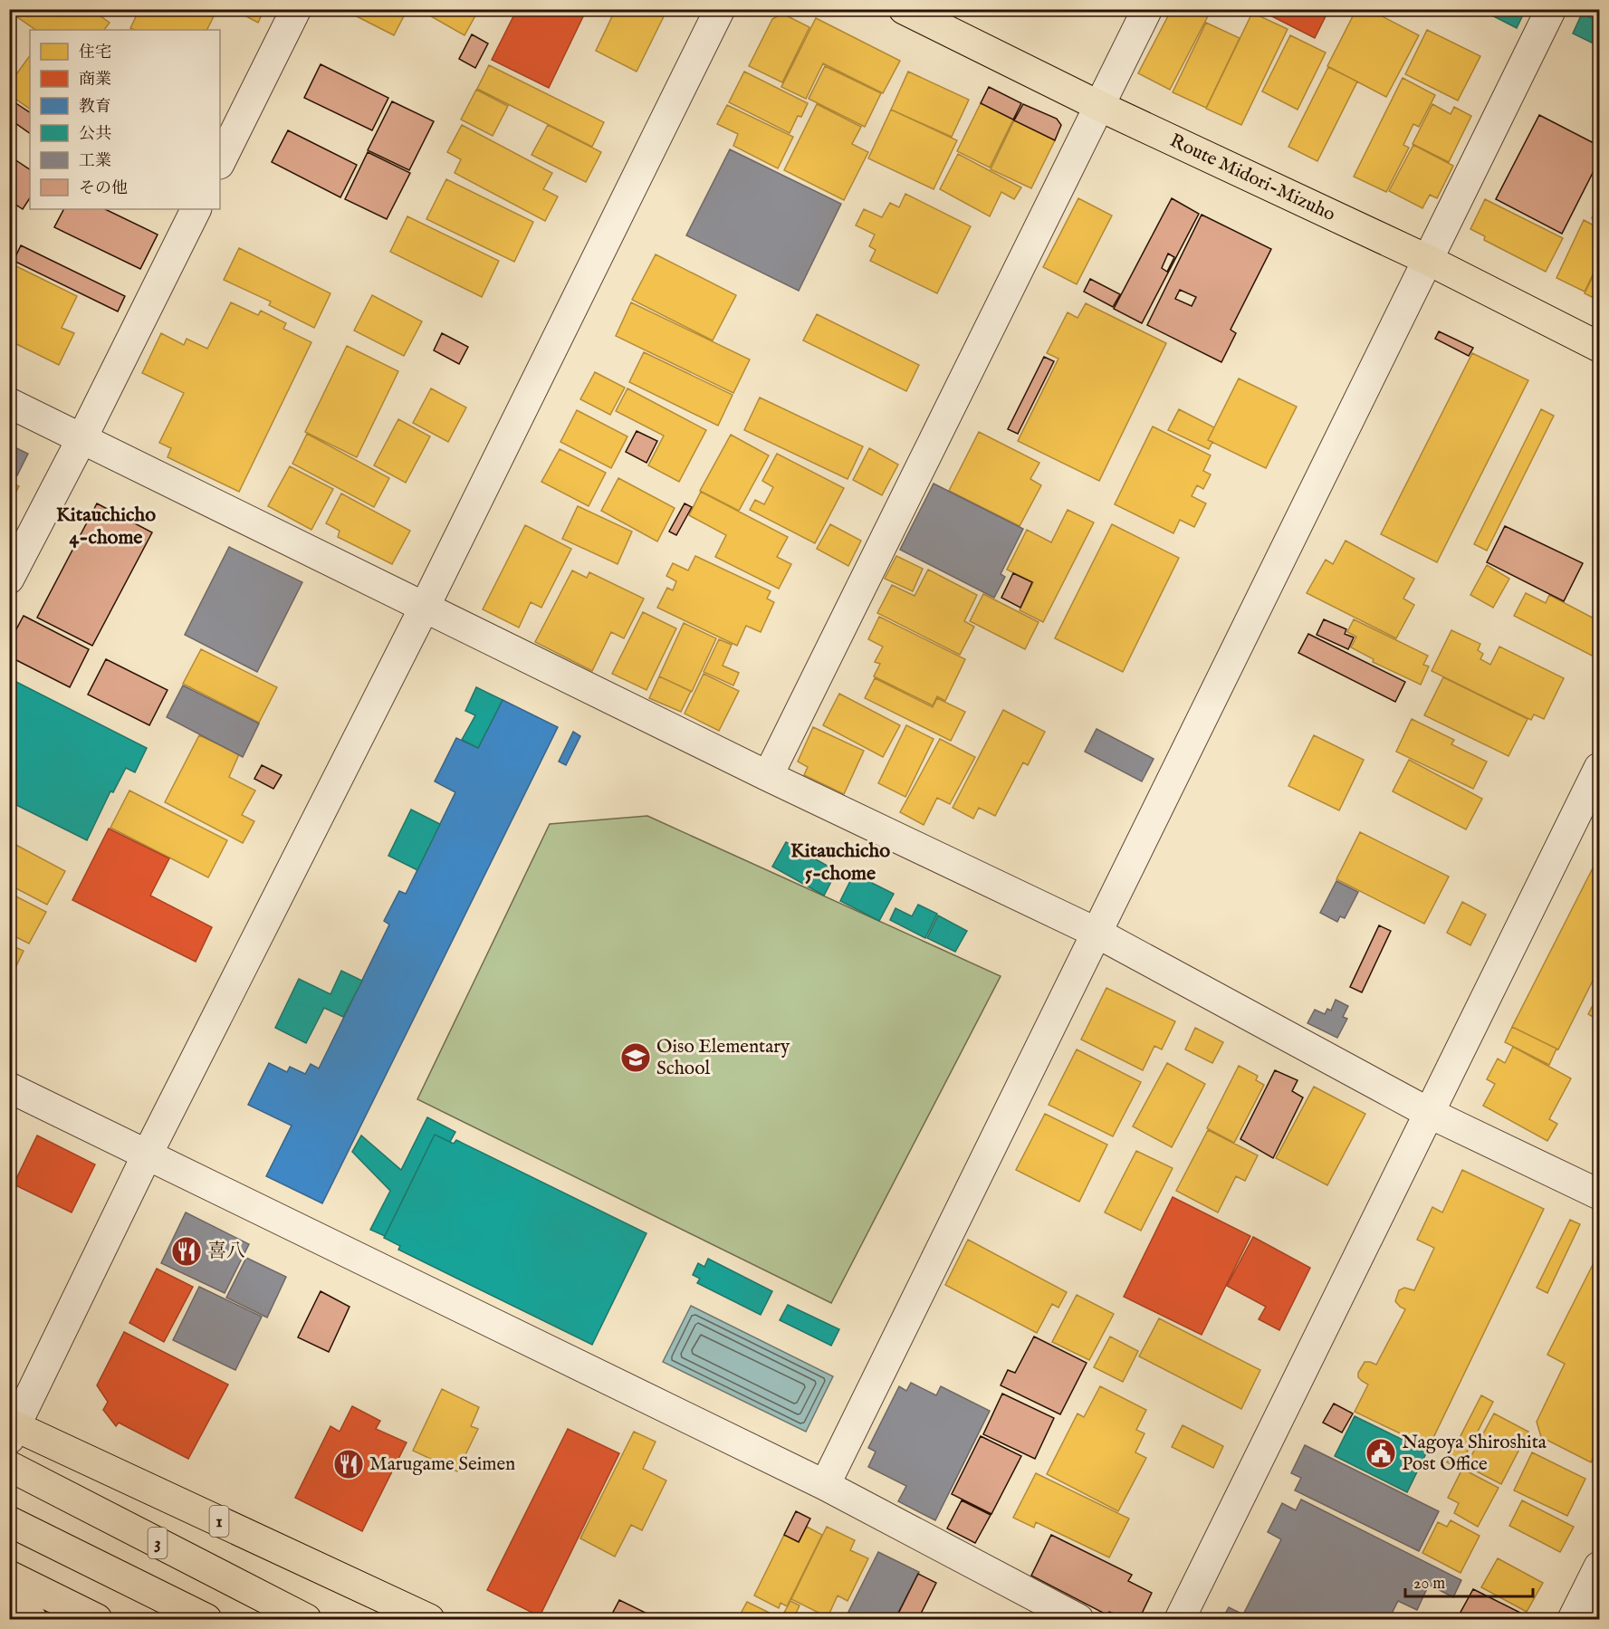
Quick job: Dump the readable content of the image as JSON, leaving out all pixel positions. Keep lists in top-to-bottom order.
{
  "streets": {
    "main road": ["Route Midori-Mizuho", "1", "3"]
  },
  "districts": ["Kitauchicho 4-chome", "Kitauchicho 5-chome"],
  "places": {
    "school or university": ["Oiso Elementary School"],
    "restaurant": ["喜八", "Marugame Seimen"],
    "public building": ["Nagoya Shiroshita Post Office"]
  },
  "legend": [
    "住宅",
    "商業",
    "教育",
    "公共",
    "工業",
    "その他"
  ],
  "scale_bar": "20 m"
}
